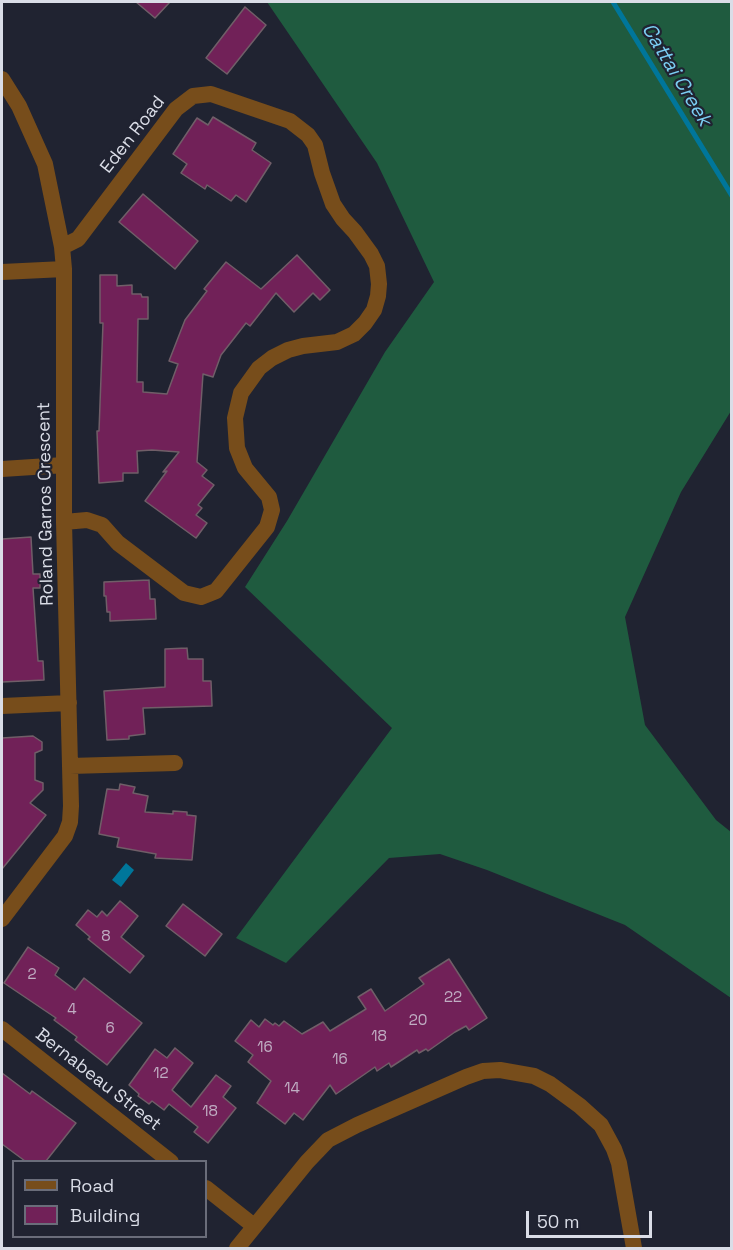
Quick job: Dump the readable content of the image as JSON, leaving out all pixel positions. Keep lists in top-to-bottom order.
{
  "streets": {
    "street": ["Eden Road", "Roland Garros Crescent", "Bernabeau Street"]
  },
  "crossings": [
    ["Eden Road", "Roland Garros Crescent"]
  ],
  "water": ["Cattai Creek"],
  "house_numbers": [
    "8",
    "2",
    "22",
    "4",
    "20",
    "6",
    "18",
    "16",
    "16",
    "12",
    "14",
    "18"
  ],
  "legend": ["Road", "Building"],
  "scale_bar": "50 m"
}
